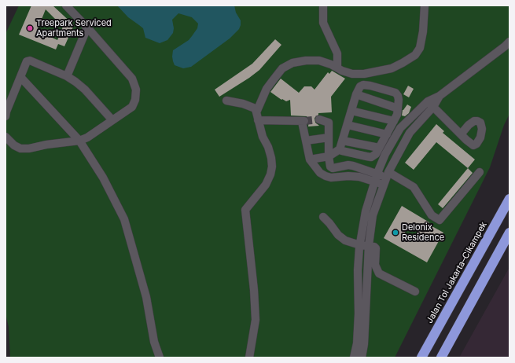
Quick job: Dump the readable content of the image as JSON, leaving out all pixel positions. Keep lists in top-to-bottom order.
{
  "streets": {
    "highway": ["Jalan Tol Jakarta–Cikampek"]
  },
  "places": ["Treepark Serviced Apartments", "Delonix Residence"]
}
